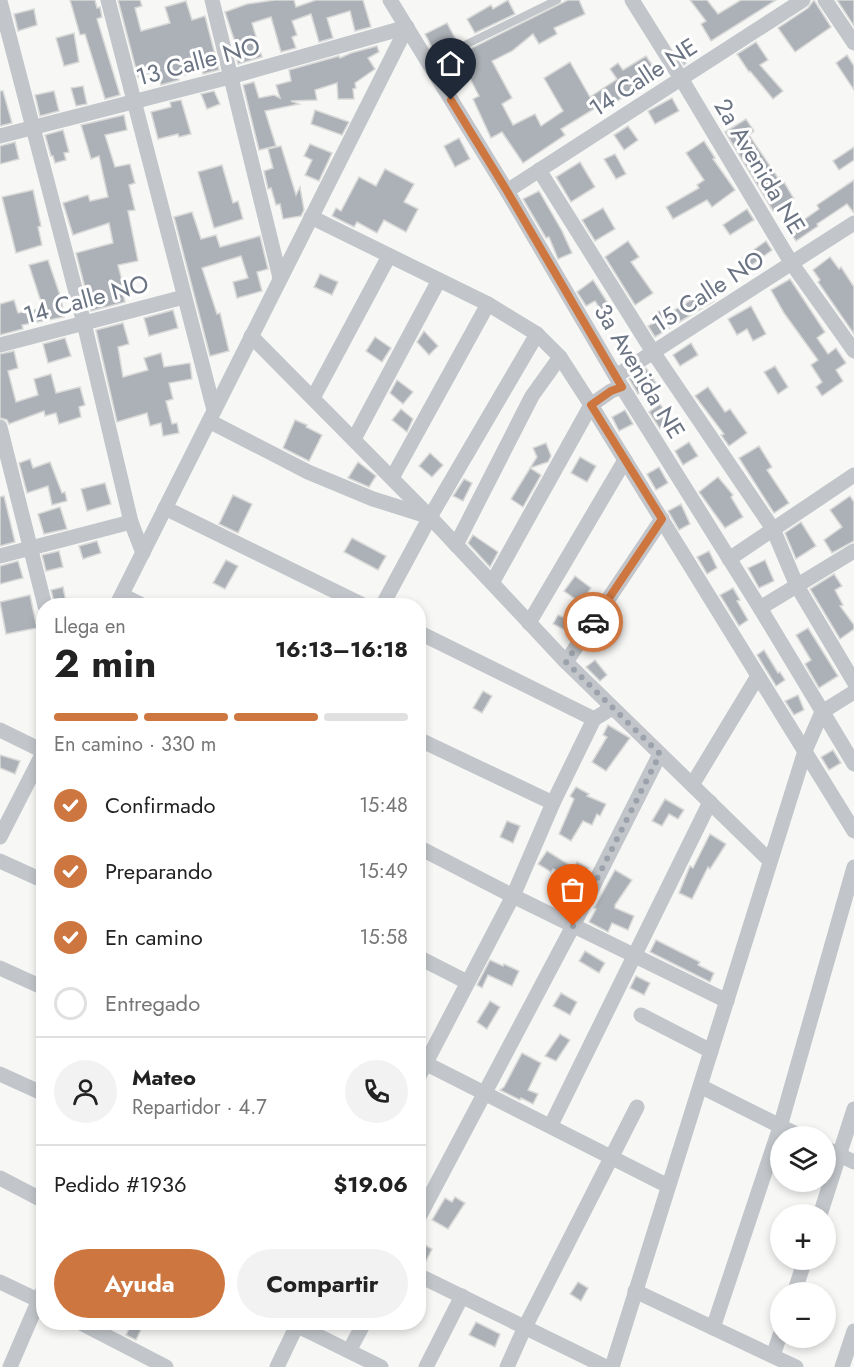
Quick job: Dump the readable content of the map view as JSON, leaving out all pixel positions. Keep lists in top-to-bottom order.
{
  "streets": {
    "street": [
      "13 Calle NO",
      "14 Calle NE",
      "2a Avenida NE",
      "15 Calle NO",
      "14 Calle NO",
      "3a Avenida NE"
    ]
  },
  "crossings": [
    ["13 Calle NO", "3a Avenida NE"],
    ["14 Calle NE", "2a Avenida NE"],
    ["14 Calle NE", "3a Avenida NE"],
    ["2a Avenida NE", "15 Calle NO"],
    ["15 Calle NO", "3a Avenida NE"]
  ],
  "page": {
    "heading": ["2 min", "Llega en", "16:13–16:18"],
    "panel": [
      "Mateo",
      "Repartidor · 4.7",
      "Pedido #1936",
      "$19.06"
    ],
    "bar": "En camino · 330 m",
    "list": [
      ["Confirmado", "15:48"],
      ["Preparando", "15:49"],
      ["En camino", "15:58"],
      "Entregado"
    ],
    "map_buttons": ["+", "−"],
    "buttons": ["Ayuda", "Compartir"]
  }
}
